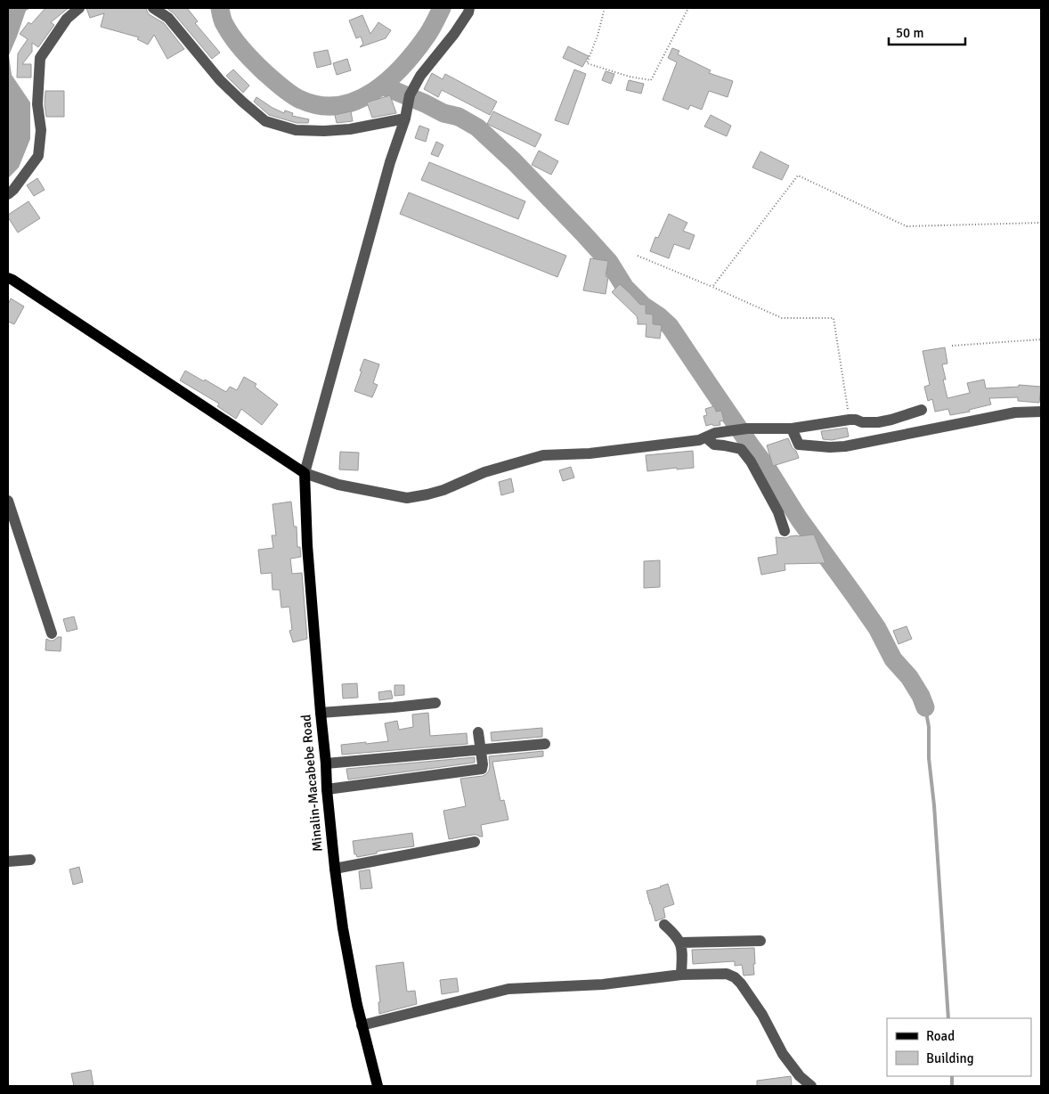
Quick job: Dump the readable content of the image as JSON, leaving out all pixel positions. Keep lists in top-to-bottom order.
{
  "streets": {
    "main road": ["Minalin-Macabebe Road"]
  },
  "legend": ["Road", "Building"],
  "scale_bar": "50 m"
}
